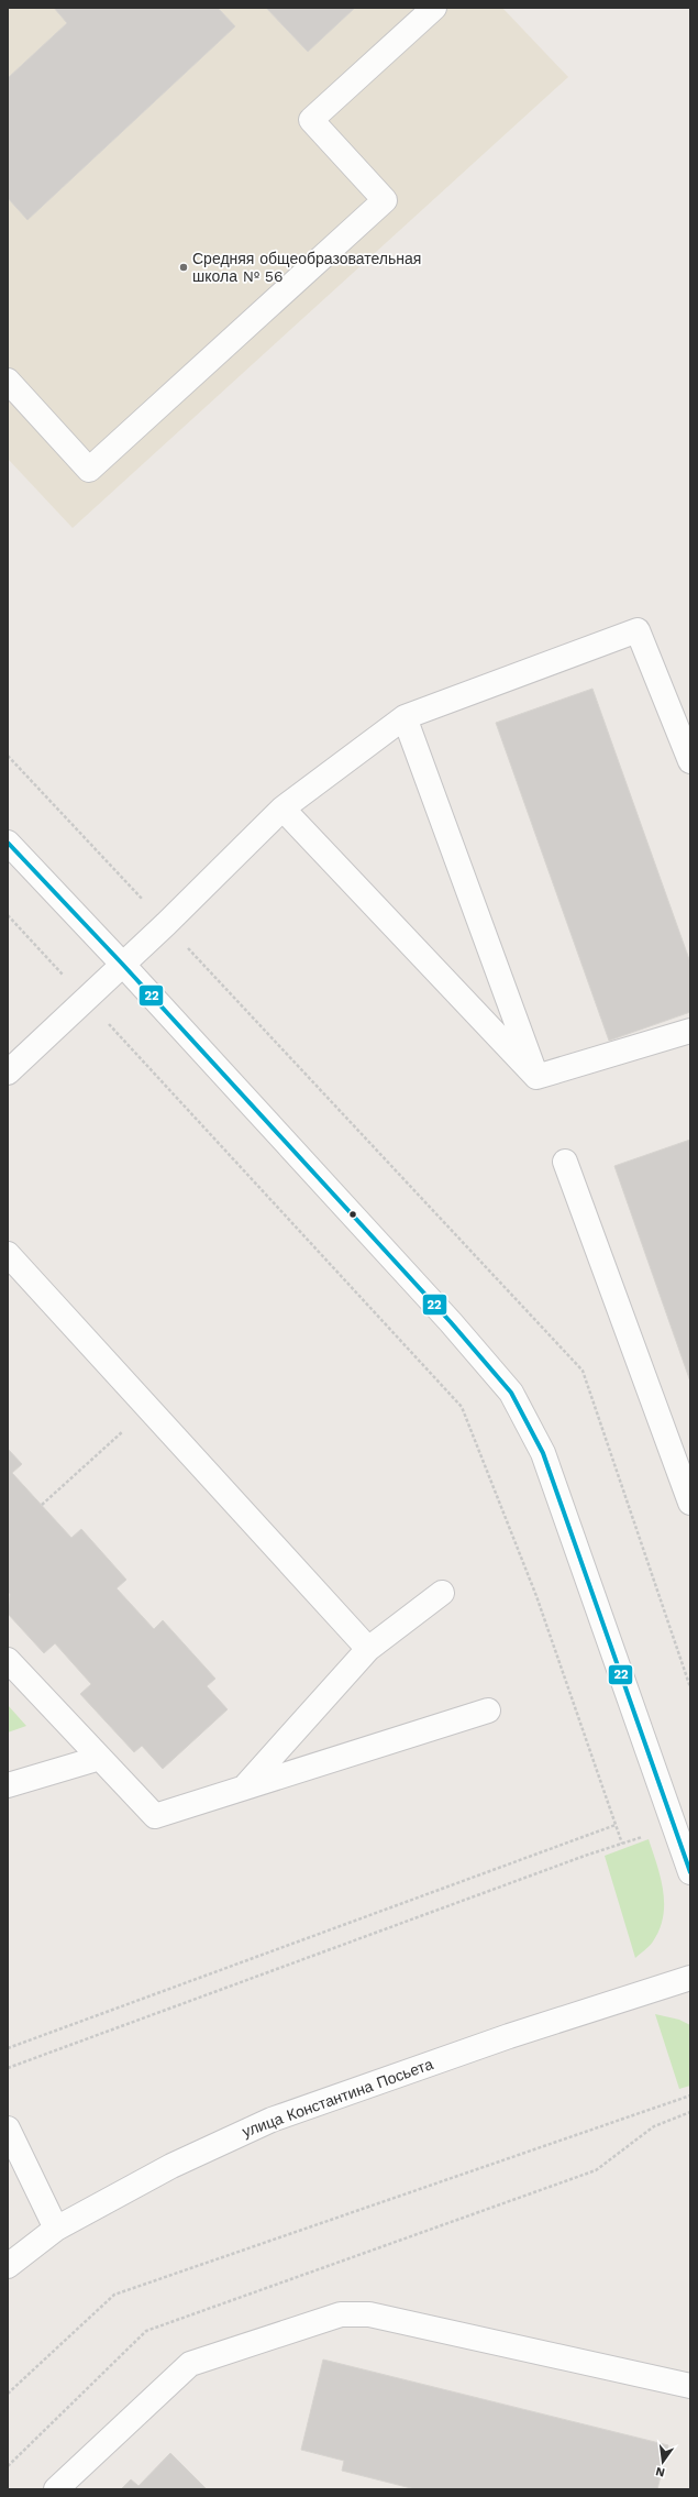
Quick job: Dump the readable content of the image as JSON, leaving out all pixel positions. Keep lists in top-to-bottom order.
{
  "streets": {
    "street": ["улица Константина Посьета"]
  },
  "places": ["Средняя общеобразовательная школа № 56"],
  "lines": ["transit line 22"],
  "north": "bottom"
}
